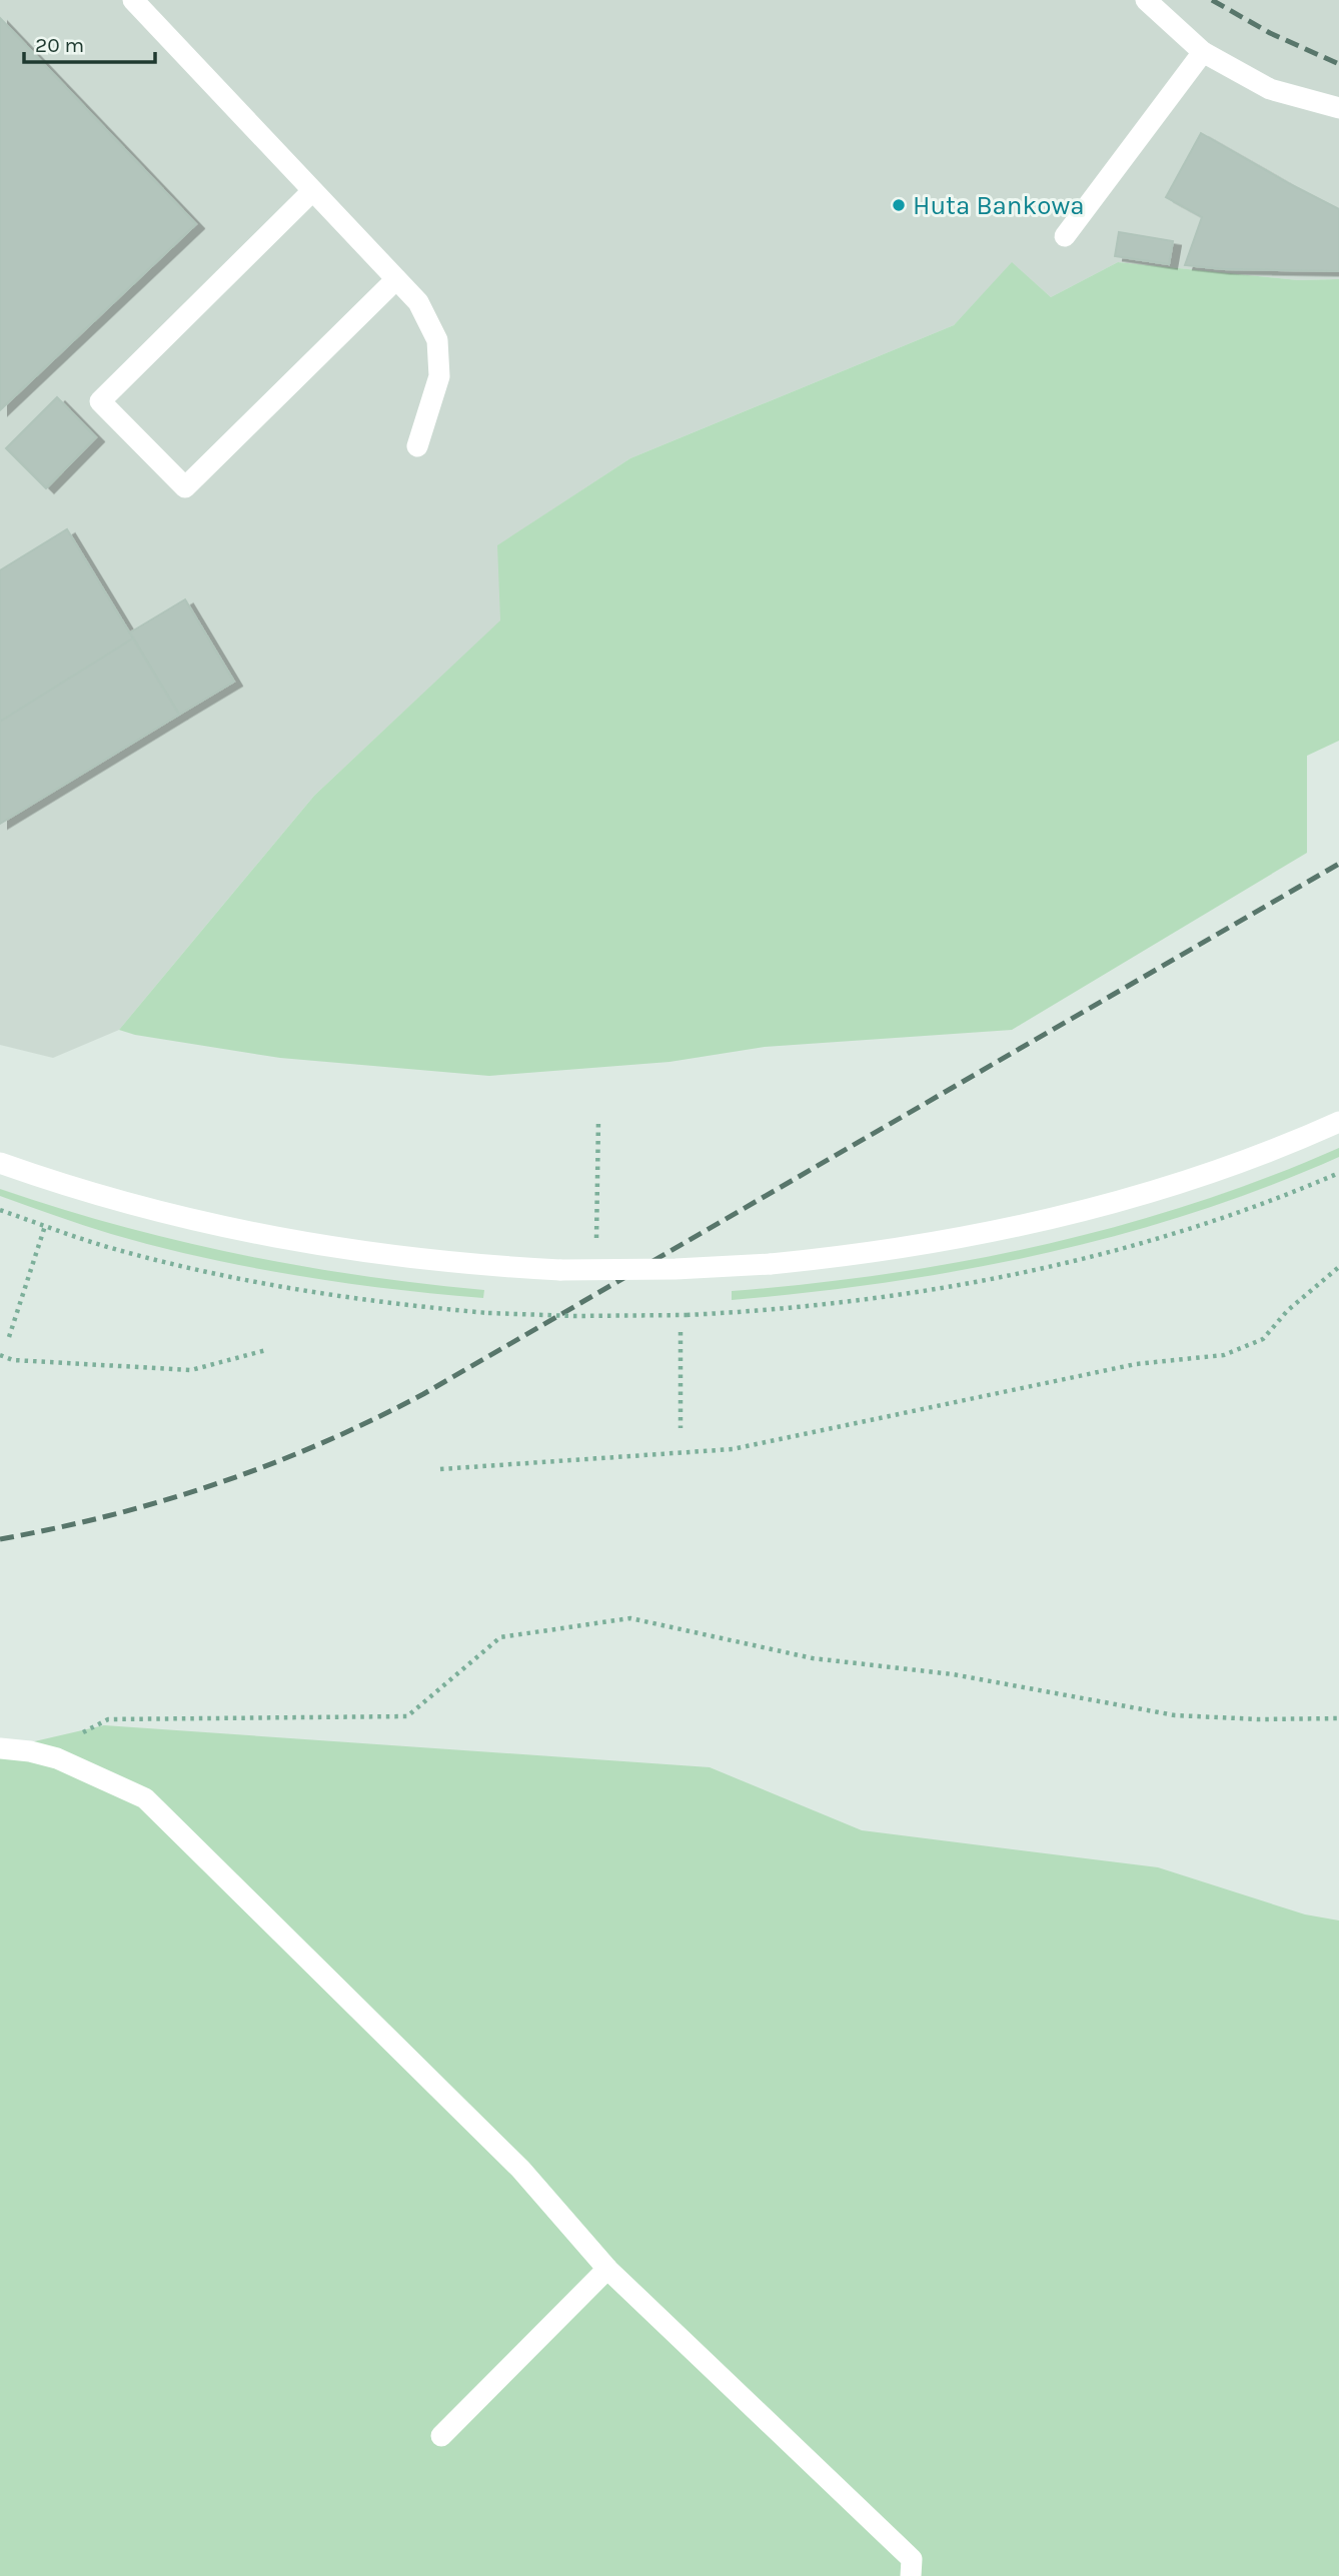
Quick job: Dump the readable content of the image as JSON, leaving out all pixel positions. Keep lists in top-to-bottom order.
{
  "places": ["Huta Bankowa"],
  "scale_bar": "20 m"
}
